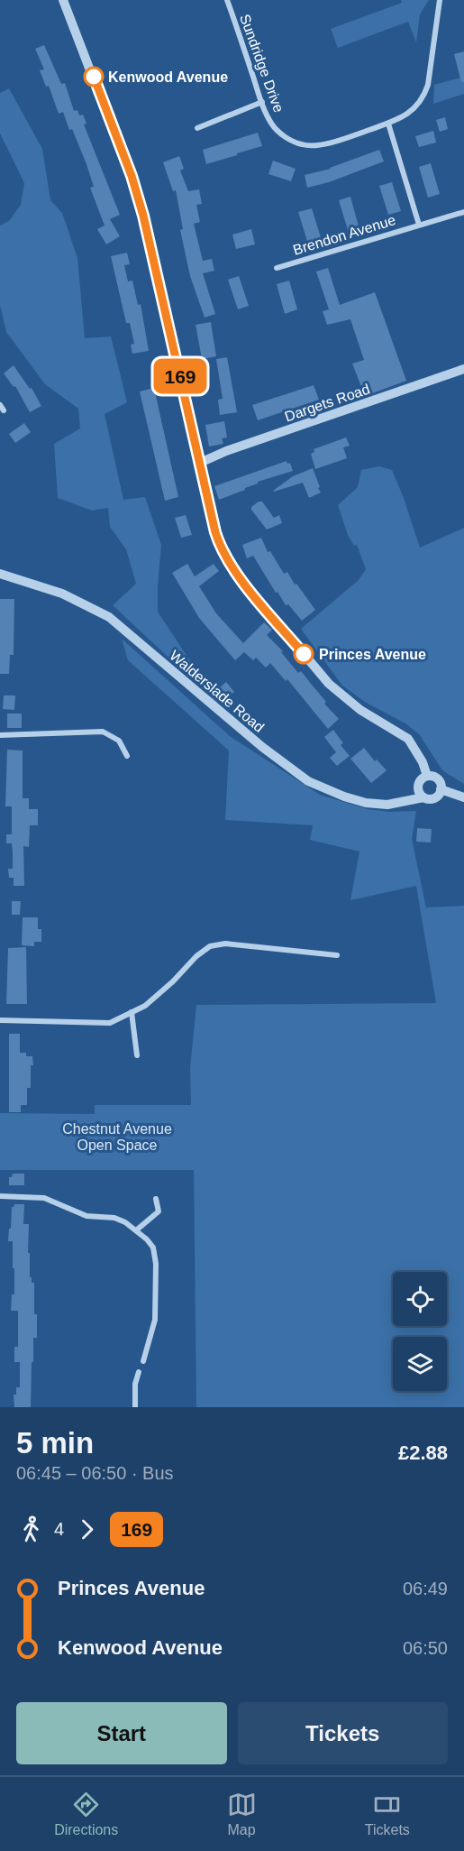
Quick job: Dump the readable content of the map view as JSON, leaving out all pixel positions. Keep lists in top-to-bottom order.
{
  "streets": {
    "street": [
      "Sundridge Drive",
      "Brendon Avenue",
      "Dargets Road",
      "Walderslade Road"
    ]
  },
  "crossings": [
    ["Sundridge Drive", "Brendon Avenue"]
  ],
  "parks": ["Chestnut Avenue Open Space"],
  "places": ["Kenwood Avenue", "Princes Avenue"],
  "lines": ["bus line 169"],
  "page": {
    "on_map": "169",
    "heading": ["5 min", "06:45 – 06:50 · Bus", "£2.88"],
    "legs": ["4", "169"],
    "list": [
      {
        "name": "Princes Avenue",
        "value": "06:49"
      },
      {
        "name": "Kenwood Avenue",
        "value": "06:50"
      }
    ],
    "buttons": ["Start", "Tickets"],
    "tabs": ["Directions", "Map", "Tickets"]
  }
}
